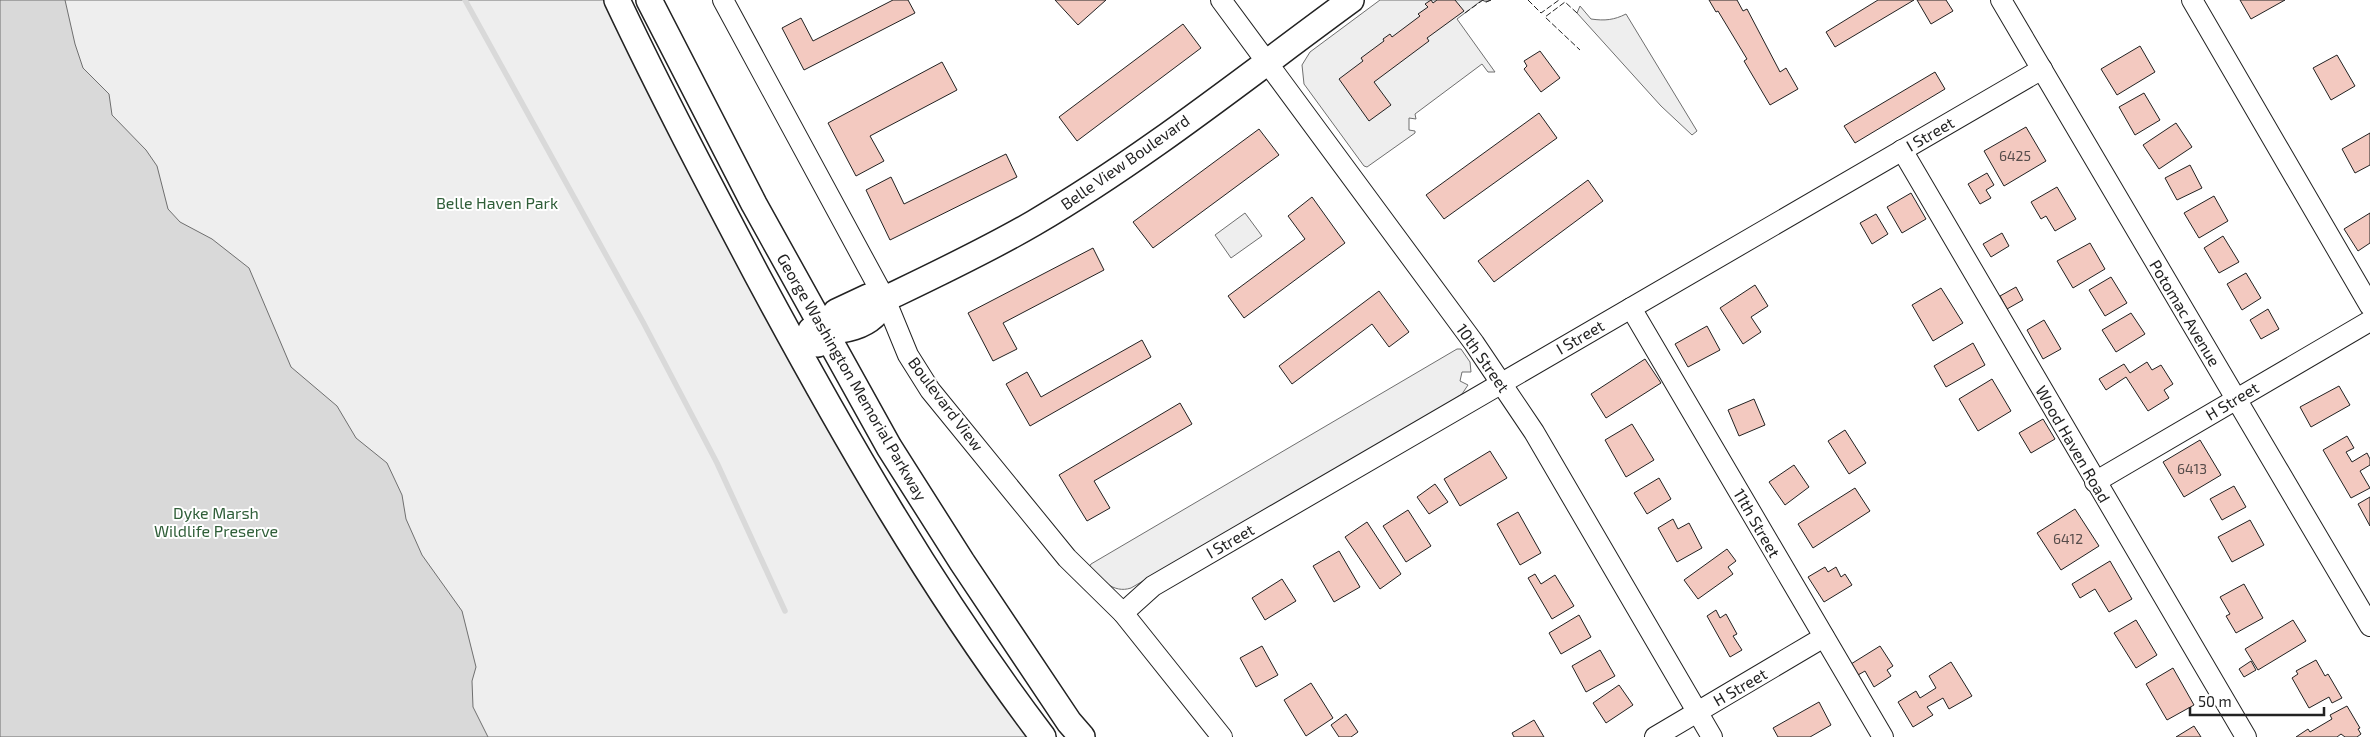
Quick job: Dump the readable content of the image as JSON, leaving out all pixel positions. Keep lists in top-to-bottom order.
{
  "streets": {
    "main road": ["Belle View Boulevard", "George Washington Memorial Parkway"],
    "street": [
      "I Street",
      "Potomac Avenue",
      "10th Street",
      "H Street",
      "Boulevard View",
      "Wood Haven Road",
      "11th Street"
    ]
  },
  "crossings": [
    ["I Street", "Potomac Avenue"],
    ["I Street", "10th Street"],
    ["I Street", "Boulevard View"],
    ["I Street", "Wood Haven Road"],
    ["I Street", "11th Street"],
    ["Belle View Boulevard", "10th Street"],
    ["Belle View Boulevard", "George Washington Memorial Parkway"],
    ["Belle View Boulevard", "Boulevard View"],
    ["Potomac Avenue", "H Street"],
    ["10th Street", "H Street"],
    ["H Street", "Wood Haven Road"],
    ["H Street", "11th Street"]
  ],
  "parks": ["Belle Haven Park", "Dyke Marsh Wildlife Preserve"],
  "house_numbers": ["6425", "6413", "6412"],
  "scale_bar": "50 m"
}
